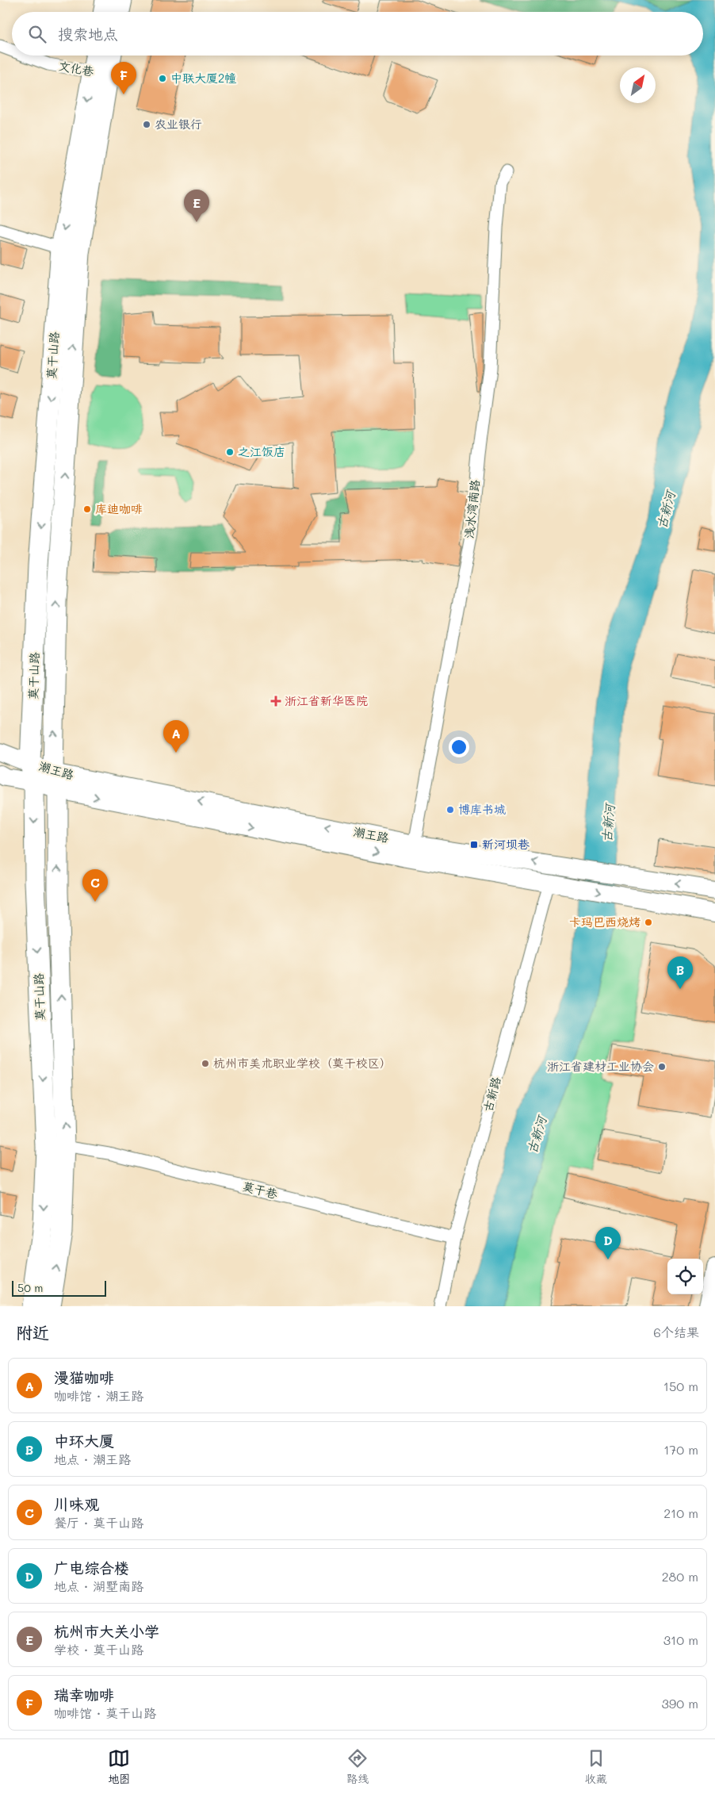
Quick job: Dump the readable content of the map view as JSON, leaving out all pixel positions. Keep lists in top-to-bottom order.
{
  "streets": {
    "main road": ["莫干山路", "潮王路"],
    "street": [
      "文化巷",
      "浅水湾南路",
      "古新路",
      "莫干巷"
    ]
  },
  "crossings": [
    ["文化巷", "莫干山路"],
    ["莫干山路", "潮王路"],
    ["莫干山路", "莫干巷"],
    ["浅水湾南路", "潮王路"],
    ["潮王路", "古新路"],
    ["古新路", "莫干巷"]
  ],
  "water": ["古新河"],
  "places": {
    "other": [
      "中联大厦2幢",
      "农业银行",
      "之江饭店",
      "库迪咖啡",
      "博库书城",
      "卡玛巴西烧烤",
      "杭州市美术职业学校（莫干校区）",
      "浙江省建材工业协会"
    ],
    "health": ["浙江省新华医院"],
    "transit": ["新河坝巷"]
  },
  "scale_bar": "50 m",
  "north": "top right",
  "page": {
    "search": "搜索地点",
    "pins": [
      "F",
      "E",
      "A",
      "C",
      "B",
      "D"
    ],
    "scale": "50 m",
    "heading": ["附近", "6个结果"],
    "list": [
      {
        "mark": "A",
        "name": "漫猫咖啡",
        "note": "咖啡馆 · 潮王路",
        "value": "150 m"
      },
      {
        "mark": "B",
        "name": "中环大厦",
        "note": "地点 · 潮王路",
        "value": "170 m"
      },
      {
        "mark": "C",
        "name": "川味观",
        "note": "餐厅 · 莫干山路",
        "value": "210 m"
      },
      {
        "mark": "D",
        "name": "广电综合楼",
        "note": "地点 · 湖墅南路",
        "value": "280 m"
      },
      {
        "mark": "E",
        "name": "杭州市大关小学",
        "note": "学校 · 莫干山路",
        "value": "310 m"
      },
      {
        "mark": "F",
        "name": "瑞幸咖啡",
        "note": "咖啡馆 · 莫干山路",
        "value": "390 m"
      }
    ],
    "nav": ["地图", "路线", "收藏"]
  }
}
